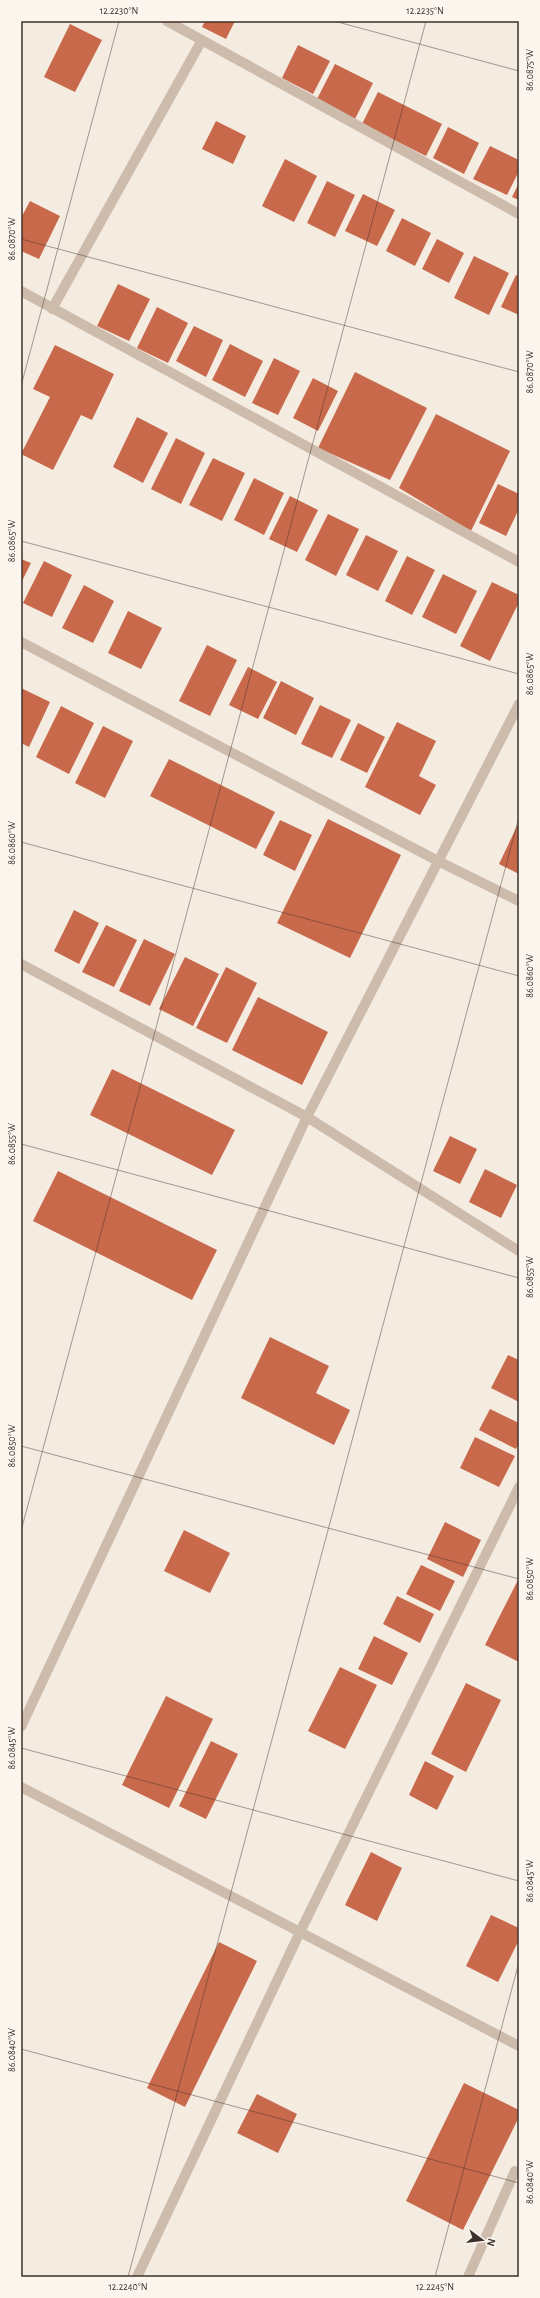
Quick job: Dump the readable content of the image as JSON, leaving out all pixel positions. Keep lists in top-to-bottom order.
{
  "north": "right",
  "coordinates": [
    "12.2230°N",
    "12.2235°N",
    "86.0875°W",
    "86.0870°W",
    "86.0865°W",
    "86.0860°W",
    "86.0855°W",
    "86.0850°W",
    "86.0845°W",
    "86.0840°W",
    "12.2240°N",
    "12.2245°N"
  ]
}
